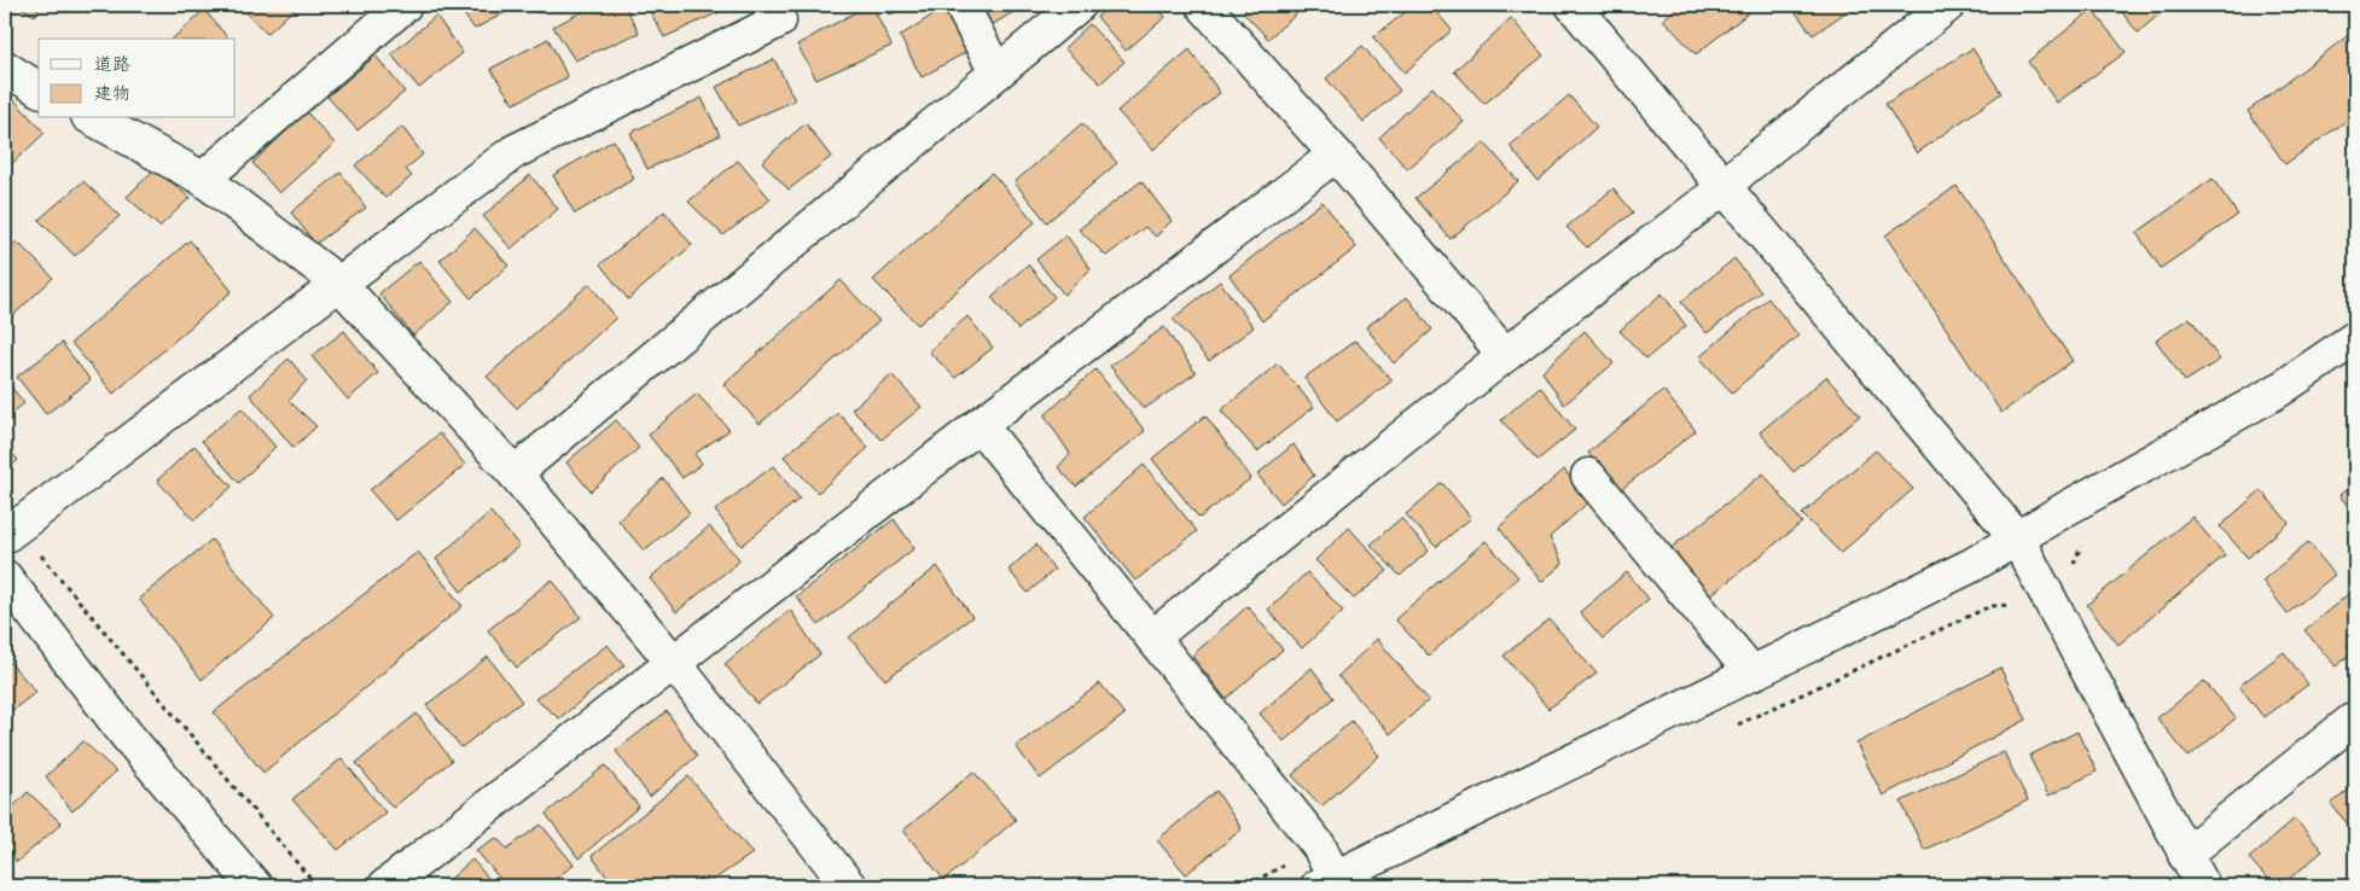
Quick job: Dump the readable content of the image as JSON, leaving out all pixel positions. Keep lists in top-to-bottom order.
{
  "legend": ["道路", "建物"]
}
